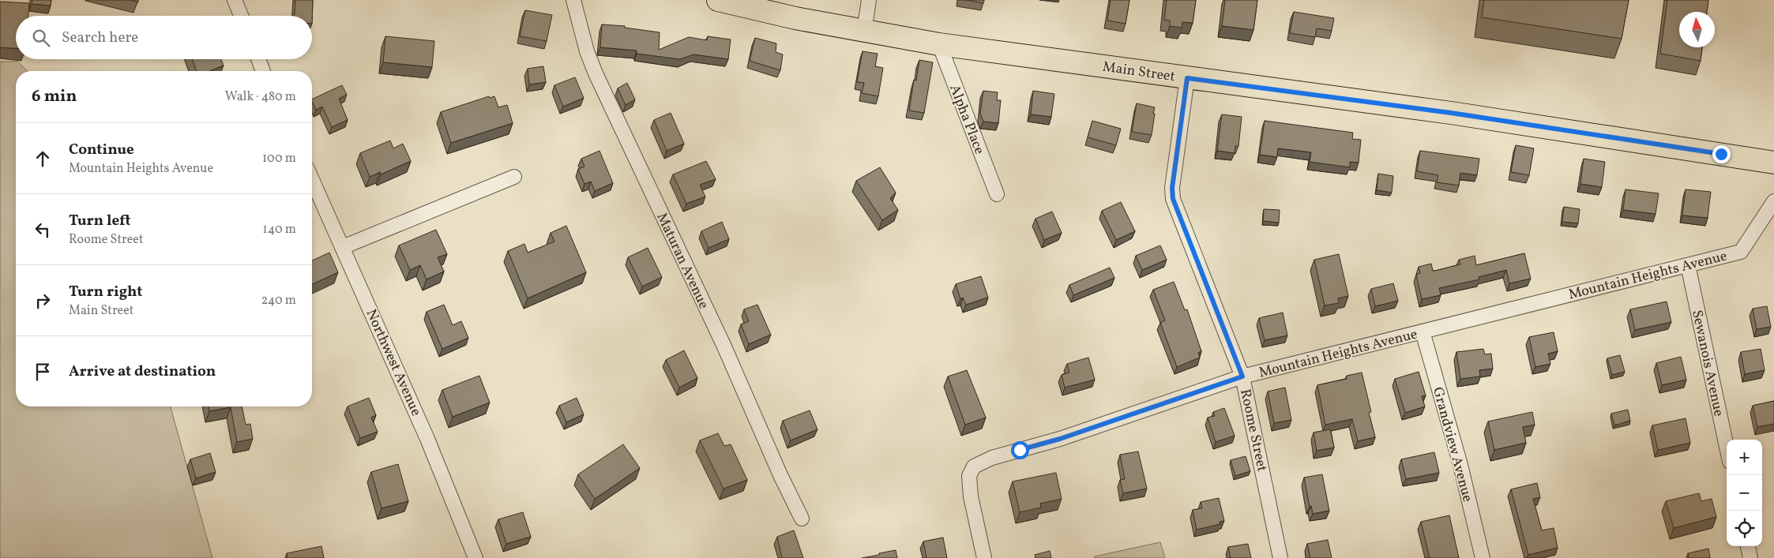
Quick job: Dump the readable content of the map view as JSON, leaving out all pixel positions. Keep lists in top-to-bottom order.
{
  "streets": {
    "main road": ["Main Street"],
    "street": [
      "Alpha Place",
      "Maturan Avenue",
      "Mountain Heights Avenue",
      "Northwest Avenue",
      "Sewanois Avenue",
      "Roome Street",
      "Grandview Avenue"
    ]
  },
  "crossings": [
    ["Main Street", "Alpha Place"],
    ["Main Street", "Roome Street"],
    ["Mountain Heights Avenue", "Sewanois Avenue"],
    ["Mountain Heights Avenue", "Roome Street"],
    ["Mountain Heights Avenue", "Grandview Avenue"]
  ],
  "north": "top",
  "page": {
    "search": "Search here",
    "heading": ["6 min", "Walk · 480 m"],
    "list": [
      ["Continue", "Mountain Heights Avenue", "100 m"],
      ["Turn left", "Roome Street", "140 m"],
      ["Turn right", "Main Street", "240 m"],
      "Arrive at destination"
    ],
    "map_buttons": ["+", "−"]
  }
}
